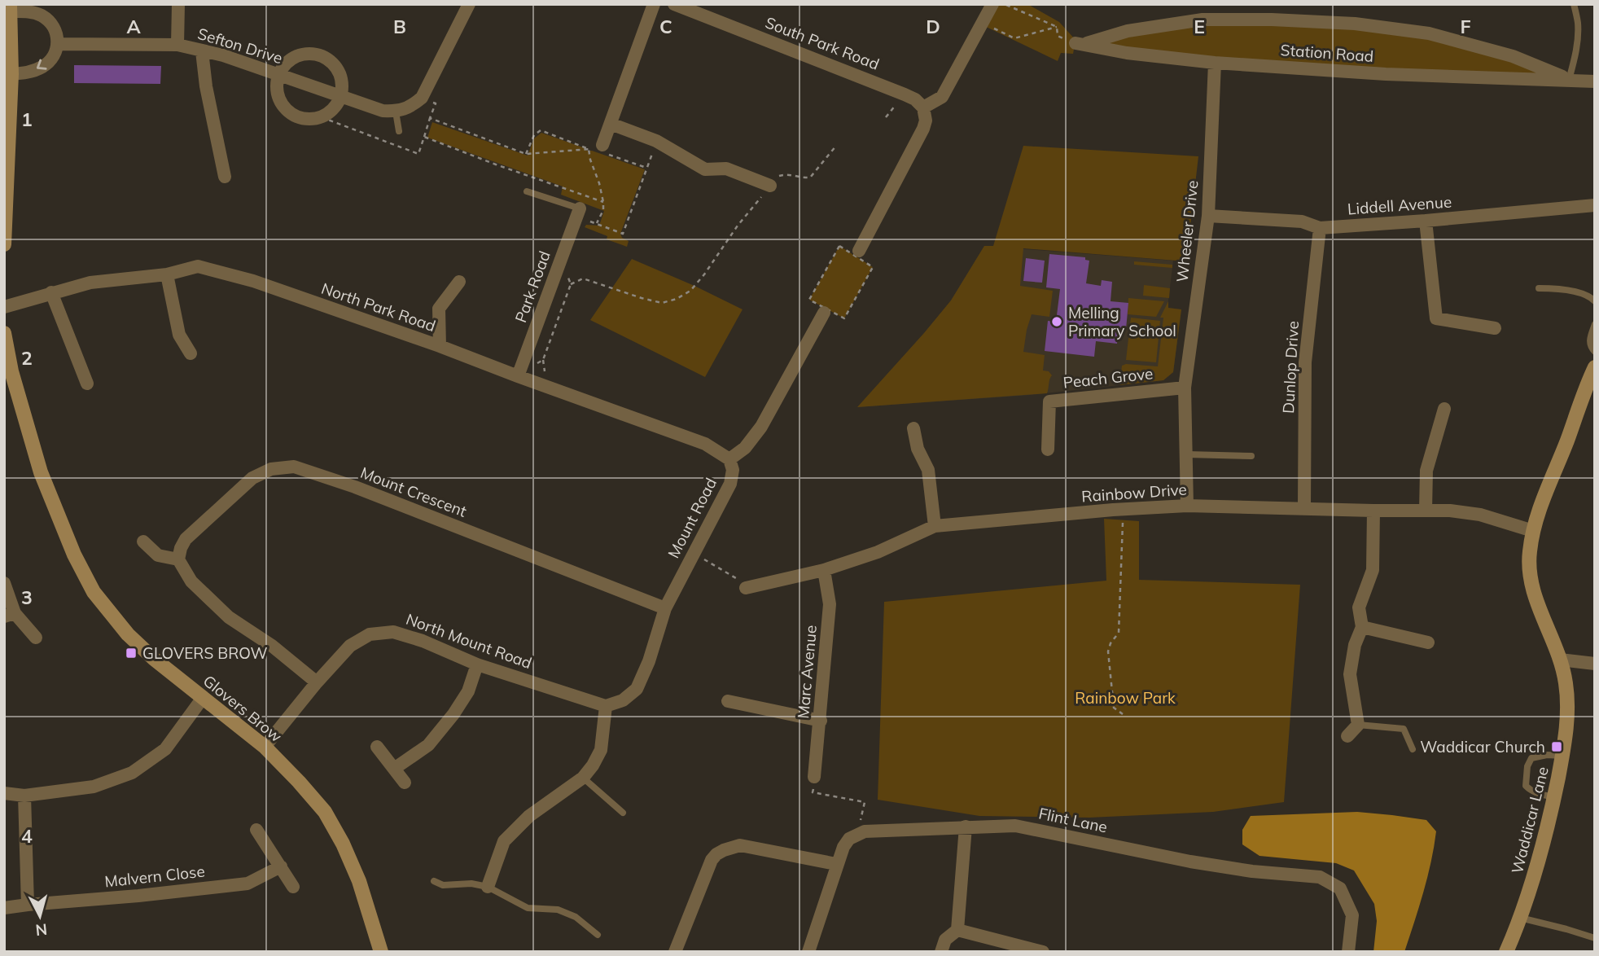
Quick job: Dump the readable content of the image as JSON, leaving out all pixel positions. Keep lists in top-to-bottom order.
{
  "streets": {
    "main road": ["Glovers Brow", "Waddicar Lane"],
    "street": [
      "South Park Road",
      "Sefton Drive",
      "Station Road",
      "Liddell Avenue",
      "Wheeler Drive",
      "Park Road",
      "North Park Road",
      "Dunlop Drive",
      "Peach Grove",
      "Mount Crescent",
      "Rainbow Drive",
      "Mount Road",
      "North Mount Road",
      "Marc Avenue",
      "Flint Lane",
      "Malvern Close"
    ]
  },
  "crossings": [
    ["Station Road", "Wheeler Drive"],
    ["Liddell Avenue", "Wheeler Drive"],
    ["Liddell Avenue", "Dunlop Drive"],
    ["Wheeler Drive", "Peach Grove"],
    ["Wheeler Drive", "Rainbow Drive"],
    ["Park Road", "North Park Road"],
    ["North Park Road", "Mount Road"],
    ["Dunlop Drive", "Rainbow Drive"],
    ["Mount Crescent", "Mount Road"],
    ["Rainbow Drive", "Marc Avenue"],
    ["Rainbow Drive", "Waddicar Lane"],
    ["Mount Road", "North Mount Road"],
    ["North Mount Road", "Glovers Brow"]
  ],
  "parks": ["Rainbow Park"],
  "places": {
    "other": ["Melling Primary School"],
    "transit": ["GLOVERS BROW", "Waddicar Church"]
  },
  "north": "bottom",
  "grid": {
    "columns": [
      "A",
      "B",
      "C",
      "D",
      "E",
      "F"
    ],
    "rows": [
      "1",
      "2",
      "3",
      "4"
    ]
  }
}
